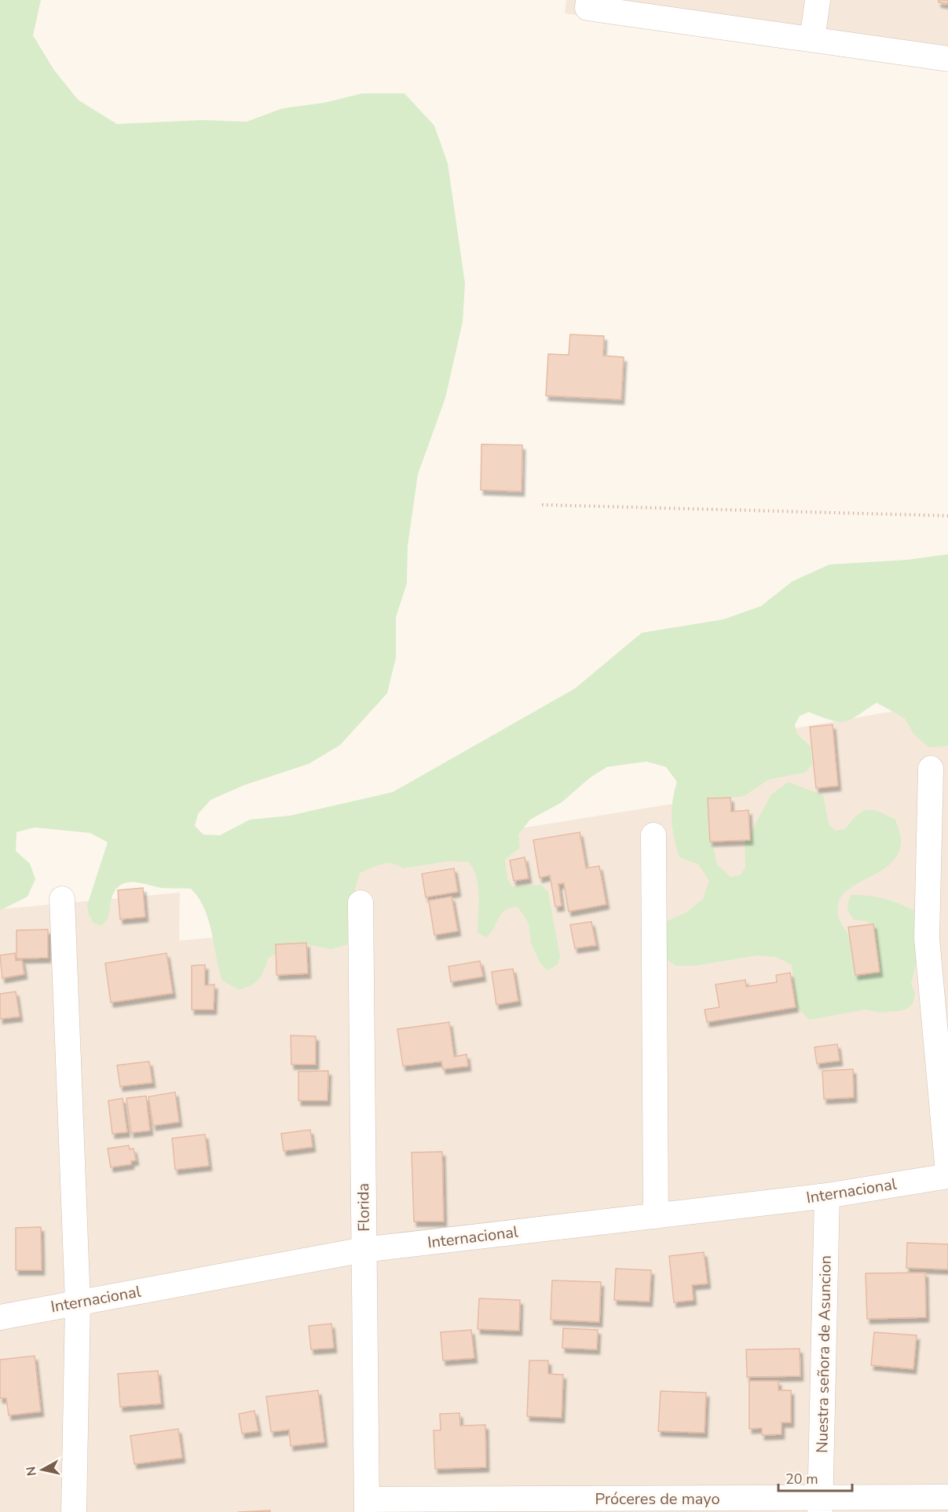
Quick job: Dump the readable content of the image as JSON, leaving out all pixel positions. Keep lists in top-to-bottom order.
{
  "streets": {
    "street": [
      "Internacional",
      "Florida",
      "Nuestra señora de Asuncion",
      "Próceres de mayo"
    ]
  },
  "crossings": [
    ["Internacional", "Florida"],
    ["Internacional", "Nuestra señora de Asuncion"],
    ["Florida", "Próceres de mayo"],
    ["Nuestra señora de Asuncion", "Próceres de mayo"]
  ],
  "scale_bar": "20 m",
  "north": "left"
}
